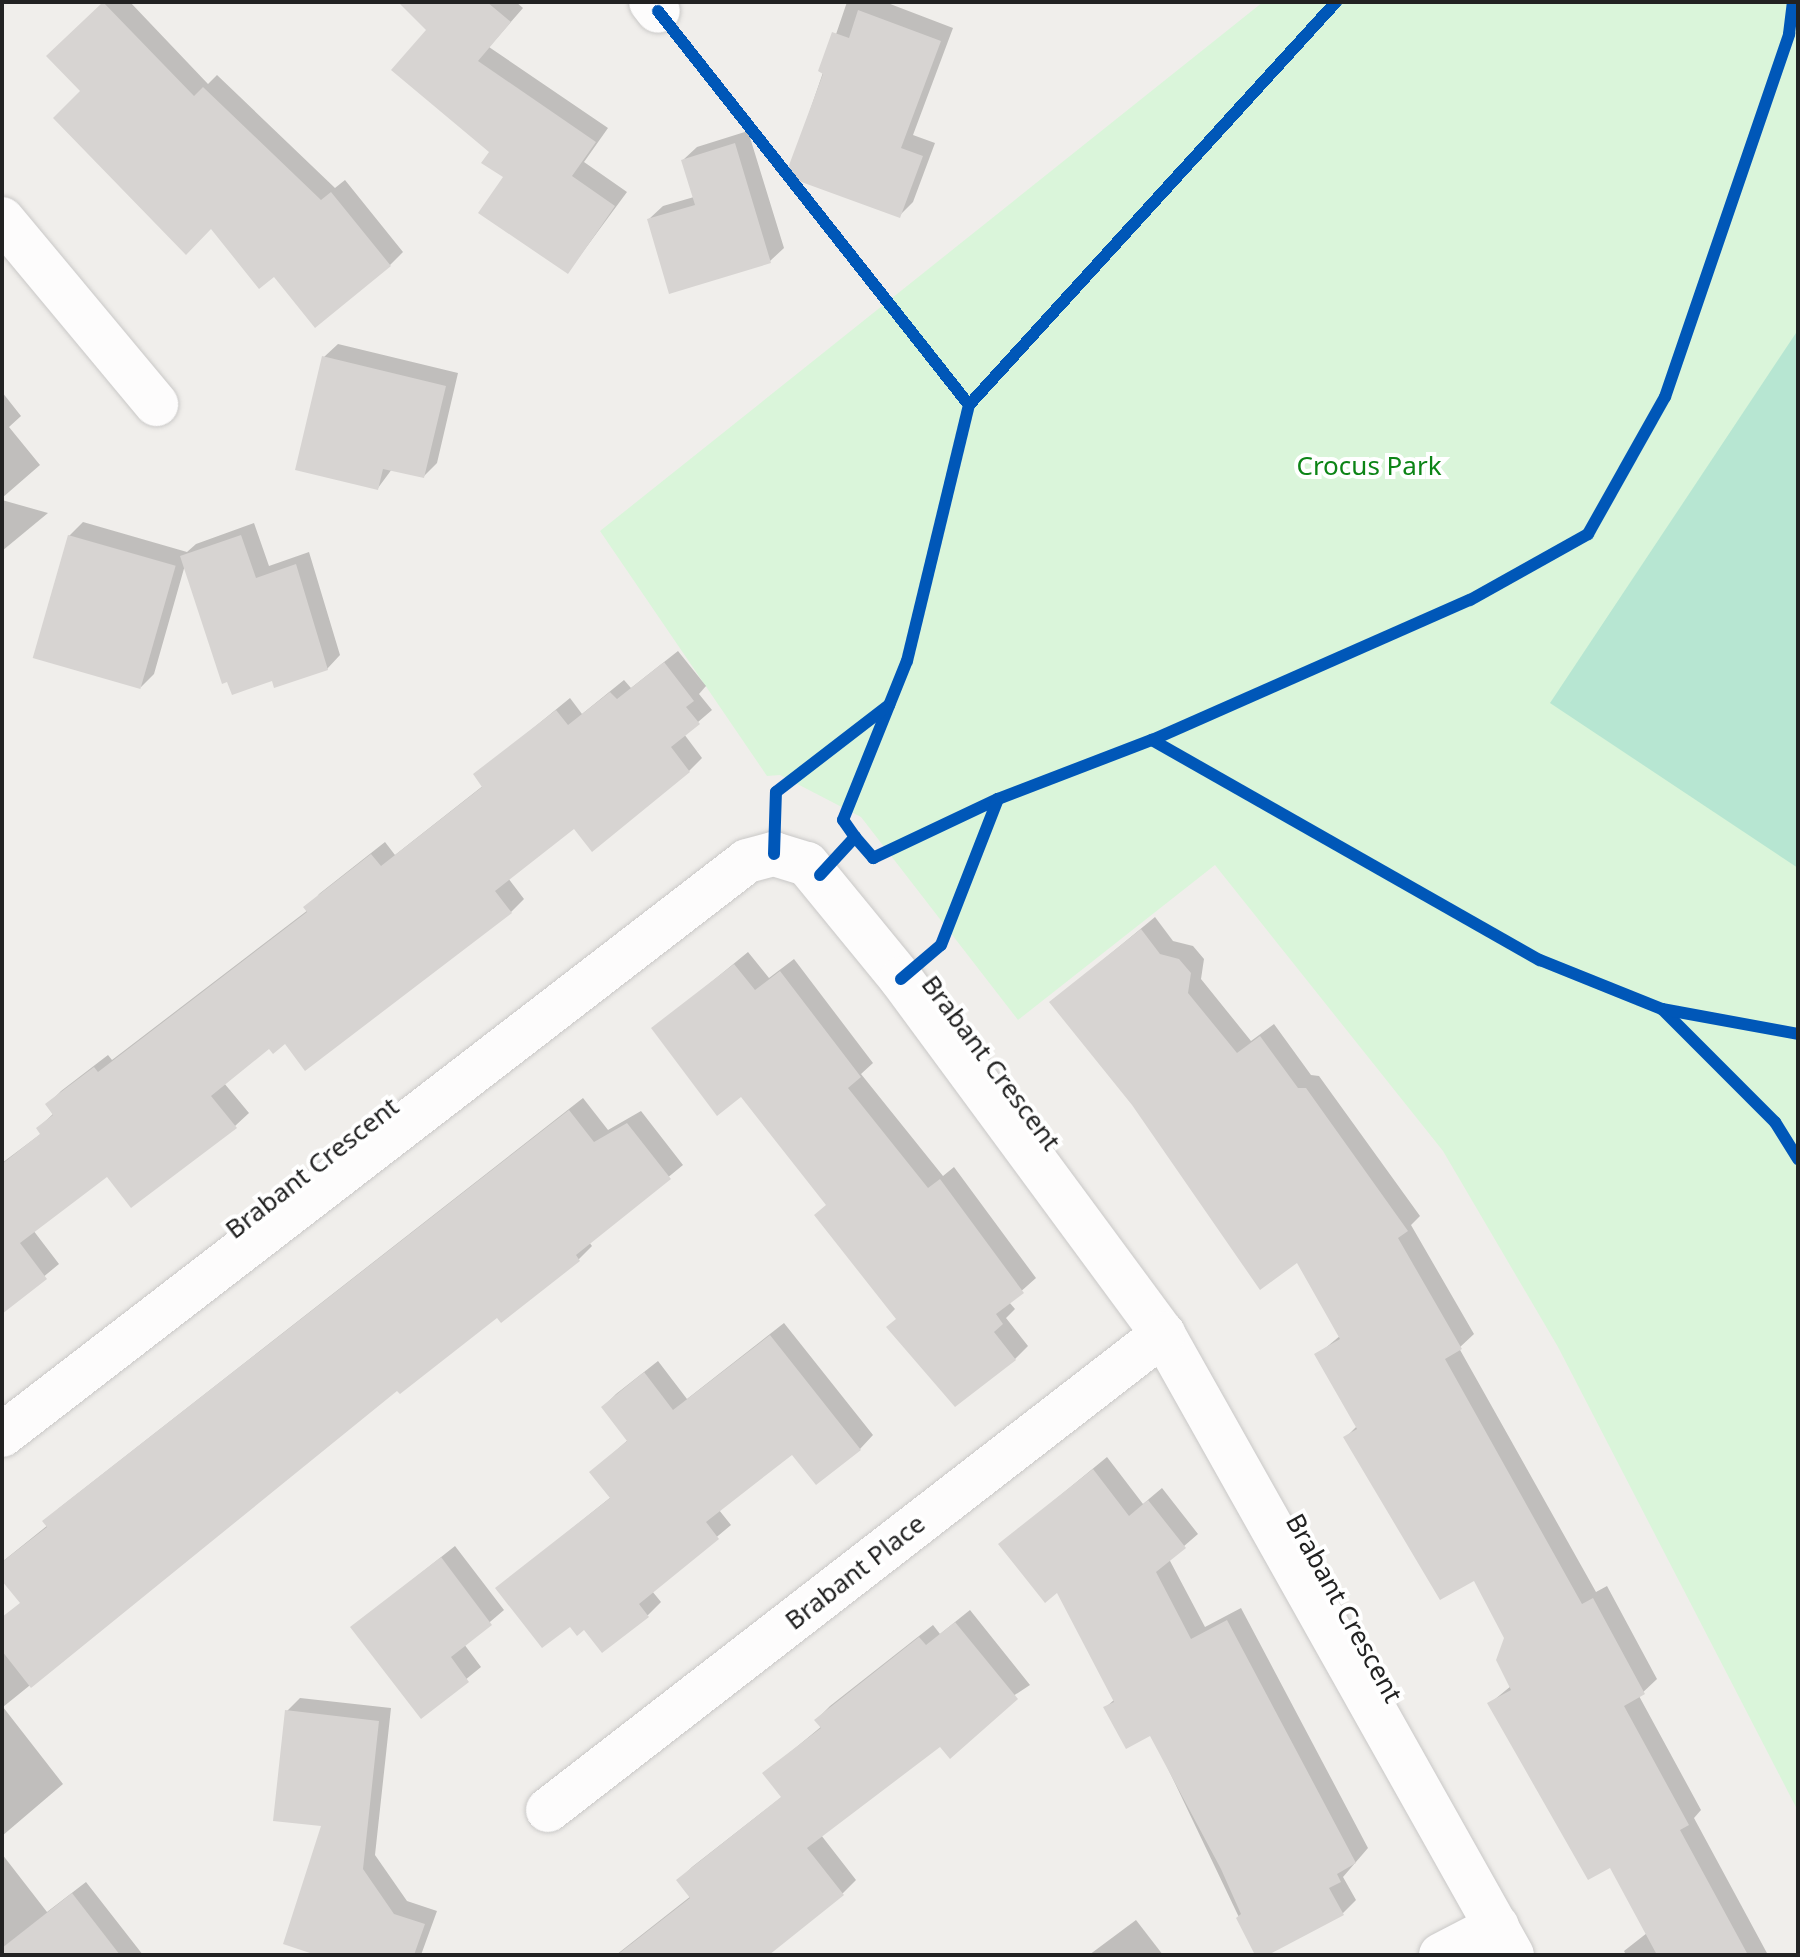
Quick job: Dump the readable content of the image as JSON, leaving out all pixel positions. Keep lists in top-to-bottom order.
{
  "streets": {
    "street": ["Brabant Crescent", "Brabant Place"]
  },
  "crossings": [
    ["Brabant Crescent", "Brabant Place"]
  ],
  "parks": ["Crocus Park"]
}
